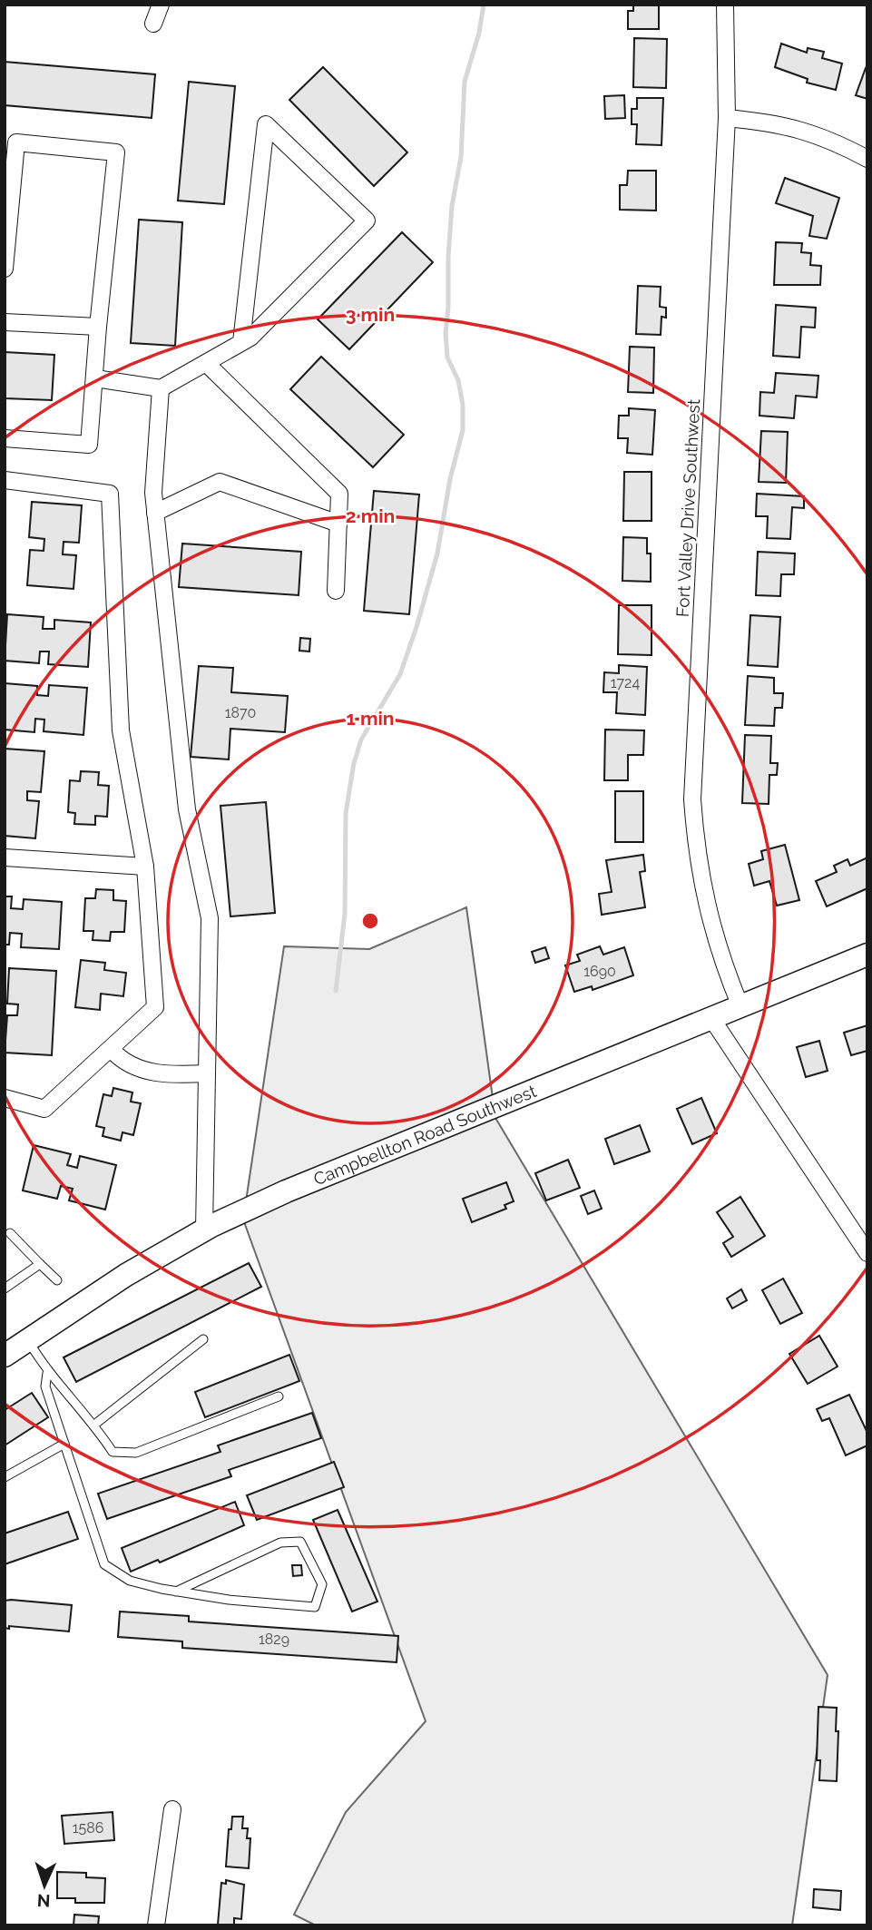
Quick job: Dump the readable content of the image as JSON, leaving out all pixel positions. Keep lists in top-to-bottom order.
{
  "streets": {
    "main road": ["Campbellton Road Southwest"],
    "street": ["Fort Valley Drive Southwest"]
  },
  "crossings": [
    ["Fort Valley Drive Southwest", "Campbellton Road Southwest"]
  ],
  "house_numbers": [
    "1724",
    "1870",
    "1690",
    "1829",
    "1586"
  ],
  "north": "bottom",
  "rings": ["3 min", "2 min", "1 min"]
}
